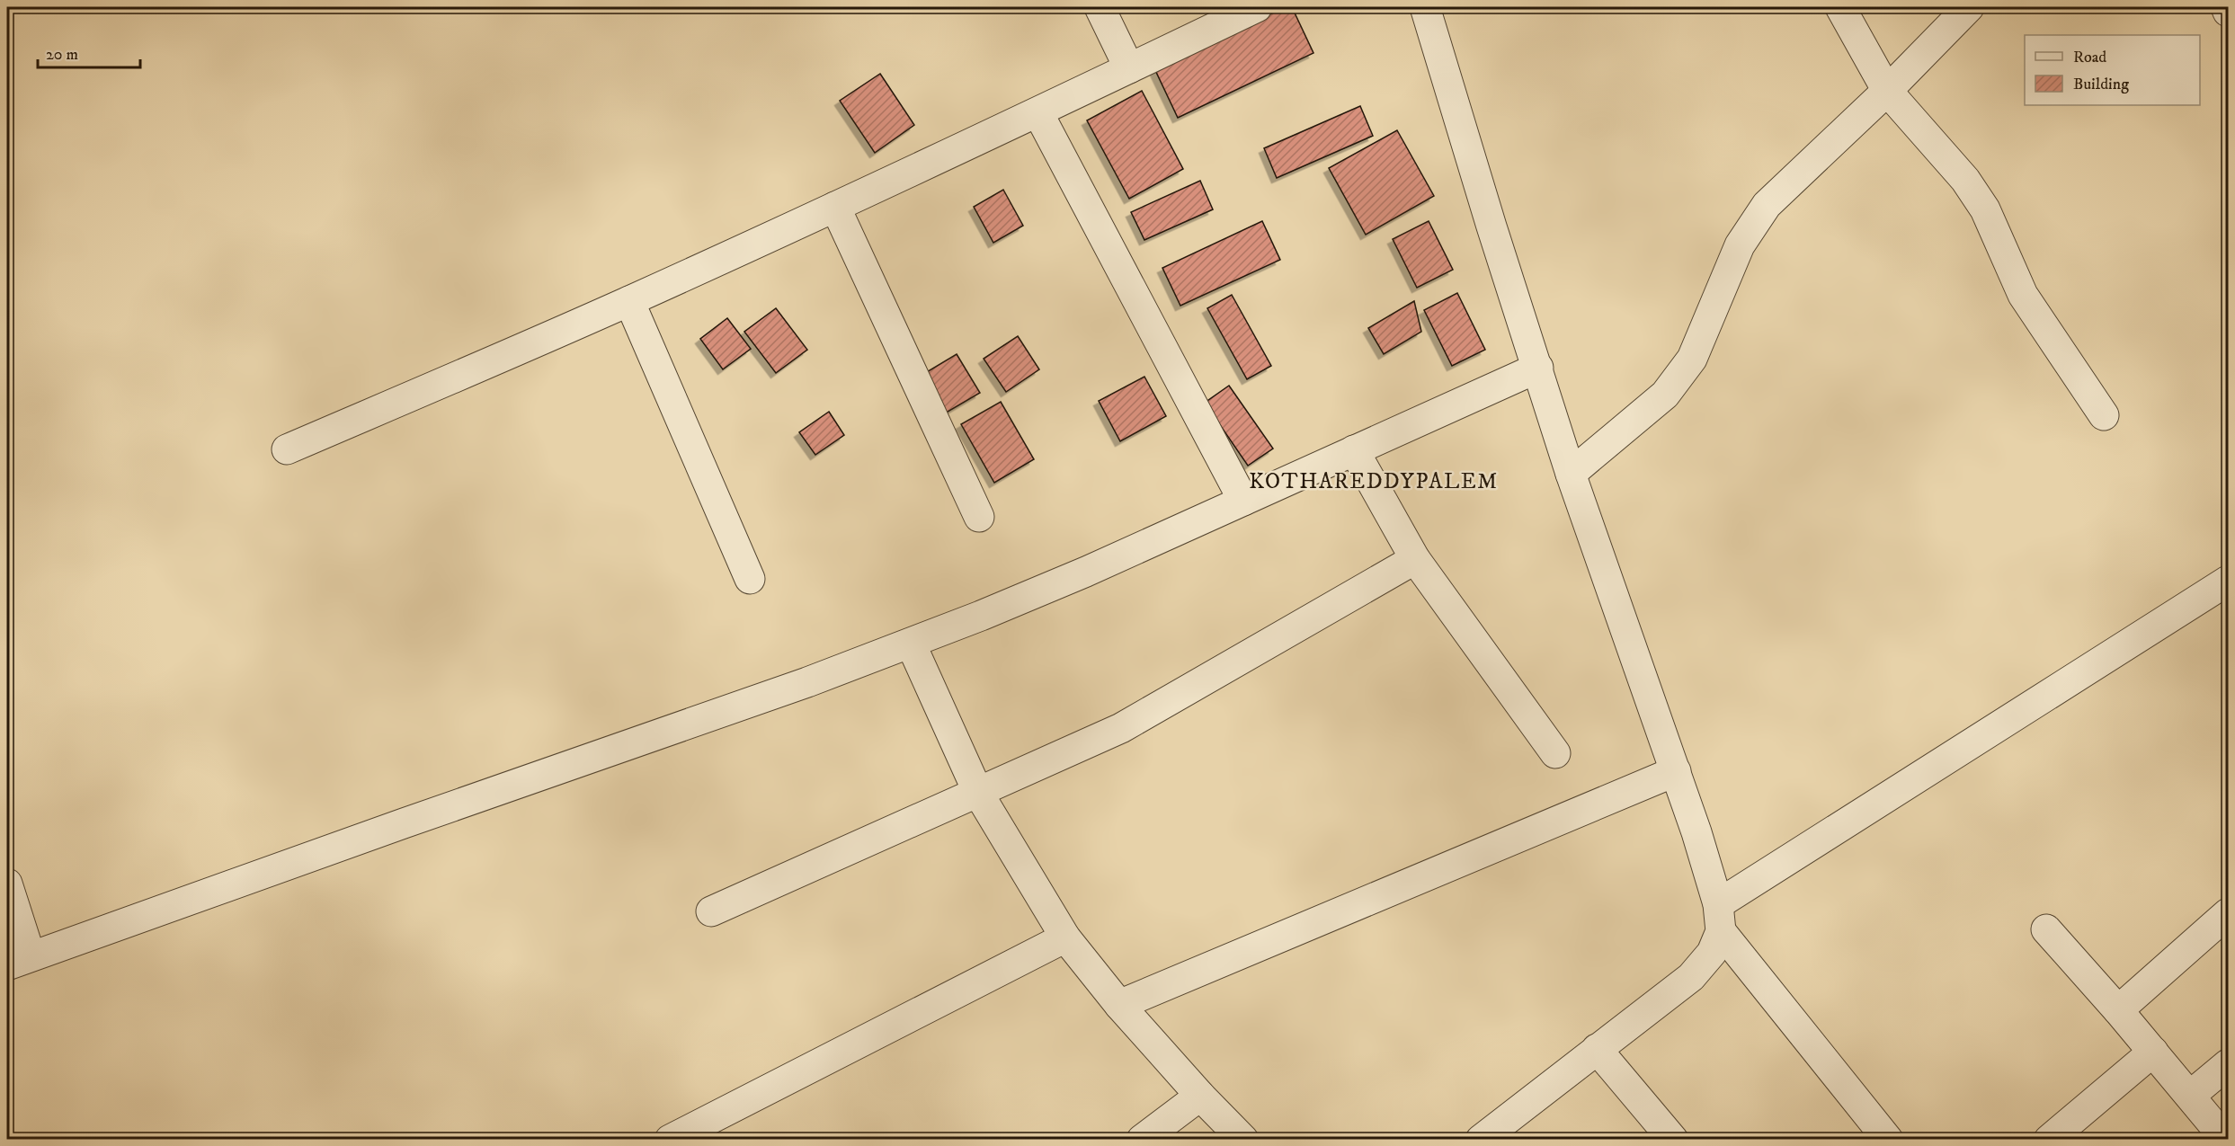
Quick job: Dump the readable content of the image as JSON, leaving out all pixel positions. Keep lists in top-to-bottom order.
{
  "districts": ["KOTHAREDDYPALEM"],
  "legend": ["Road", "Building"],
  "scale_bar": "20 m"
}
